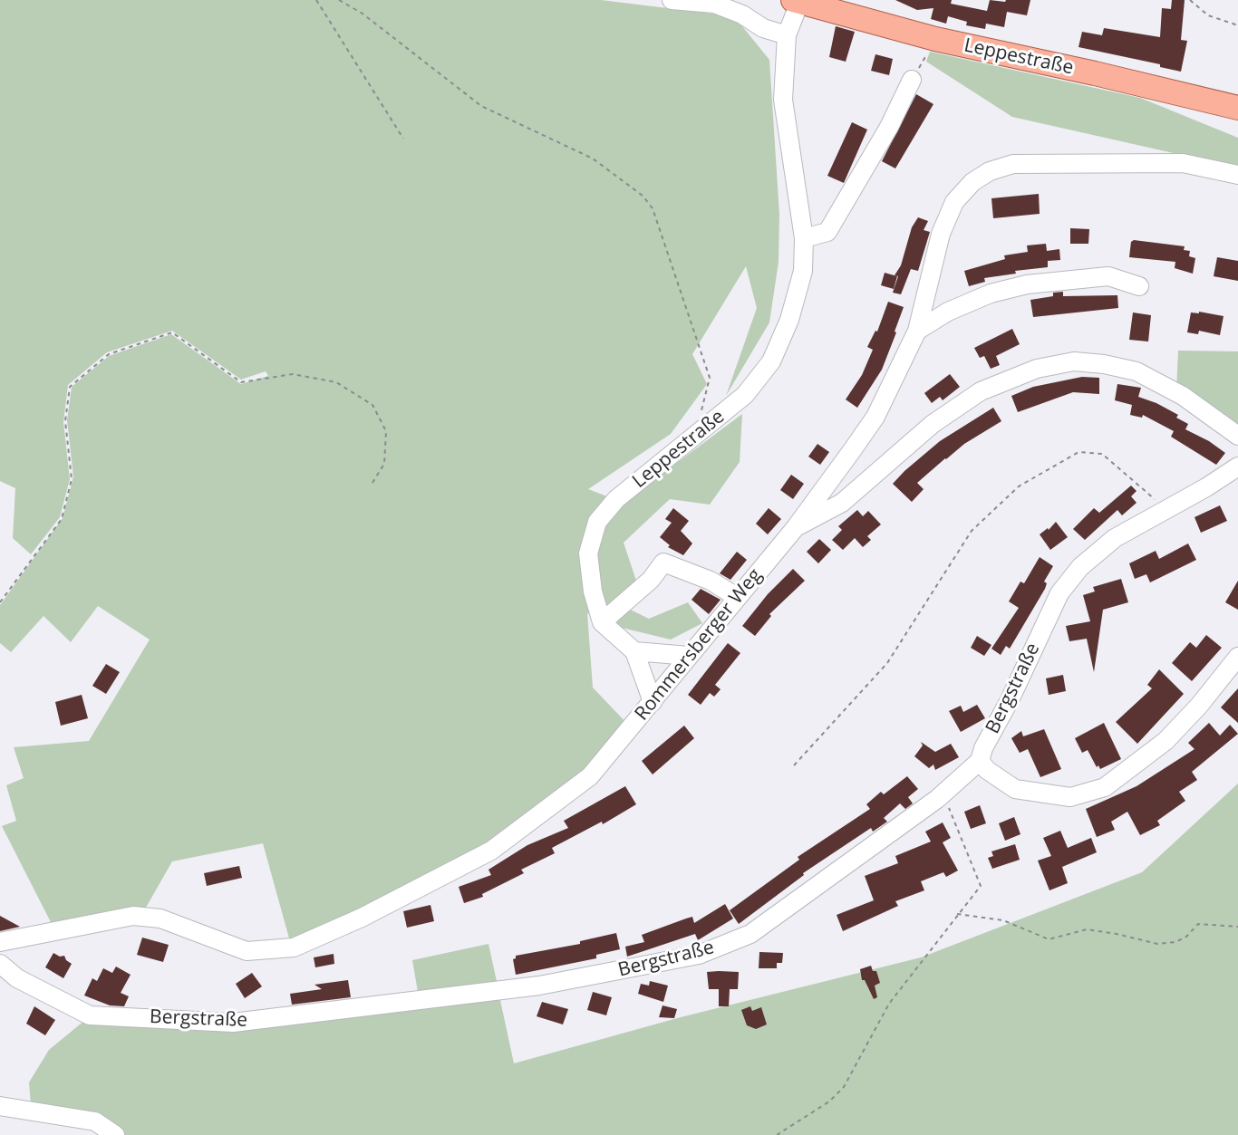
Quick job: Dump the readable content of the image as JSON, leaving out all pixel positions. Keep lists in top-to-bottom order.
{
  "streets": {
    "main road": ["Leppestraße"],
    "street": ["Rommersberger Weg", "Bergstraße"]
  }
}
